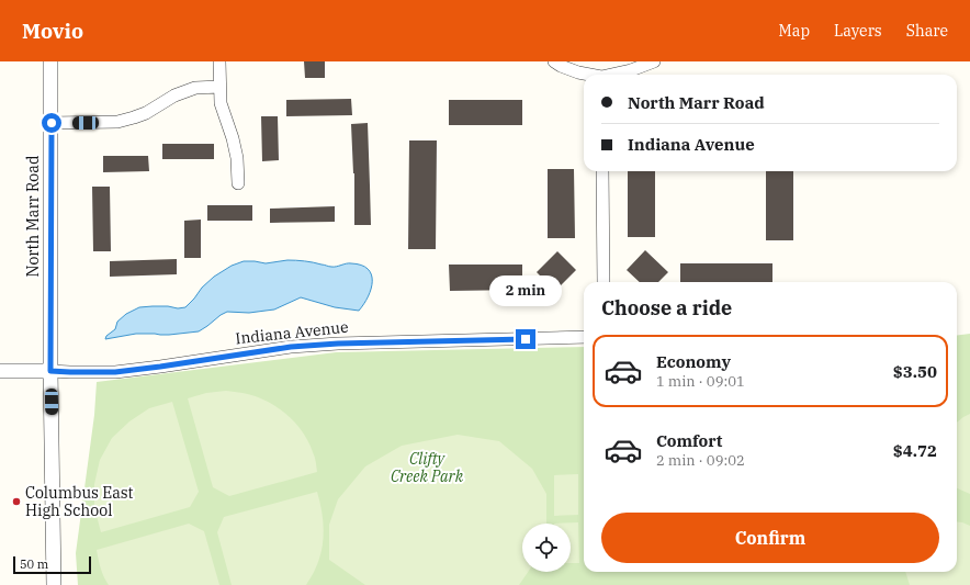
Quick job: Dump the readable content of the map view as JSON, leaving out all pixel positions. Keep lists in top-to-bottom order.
{
  "streets": {
    "street": ["North Marr Road", "Indiana Avenue"]
  },
  "crossings": [
    ["North Marr Road", "Indiana Avenue"]
  ],
  "parks": ["Clifty Creek Park"],
  "places": ["Columbus East High School"],
  "scale_bar": "50 m",
  "page": {
    "header": "Movio",
    "nav": ["Map", "Layers", "Share"],
    "banner": ["North Marr Road", "Indiana Avenue"],
    "bubble": "2 min",
    "heading": "Choose a ride",
    "list": [
      {
        "name": "Economy",
        "note": "1 min · 09:01",
        "value": "$3.50"
      },
      {
        "name": "Comfort",
        "note": "2 min · 09:02",
        "value": "$4.72"
      }
    ],
    "buttons": "Confirm",
    "scale": "50 m"
  }
}
